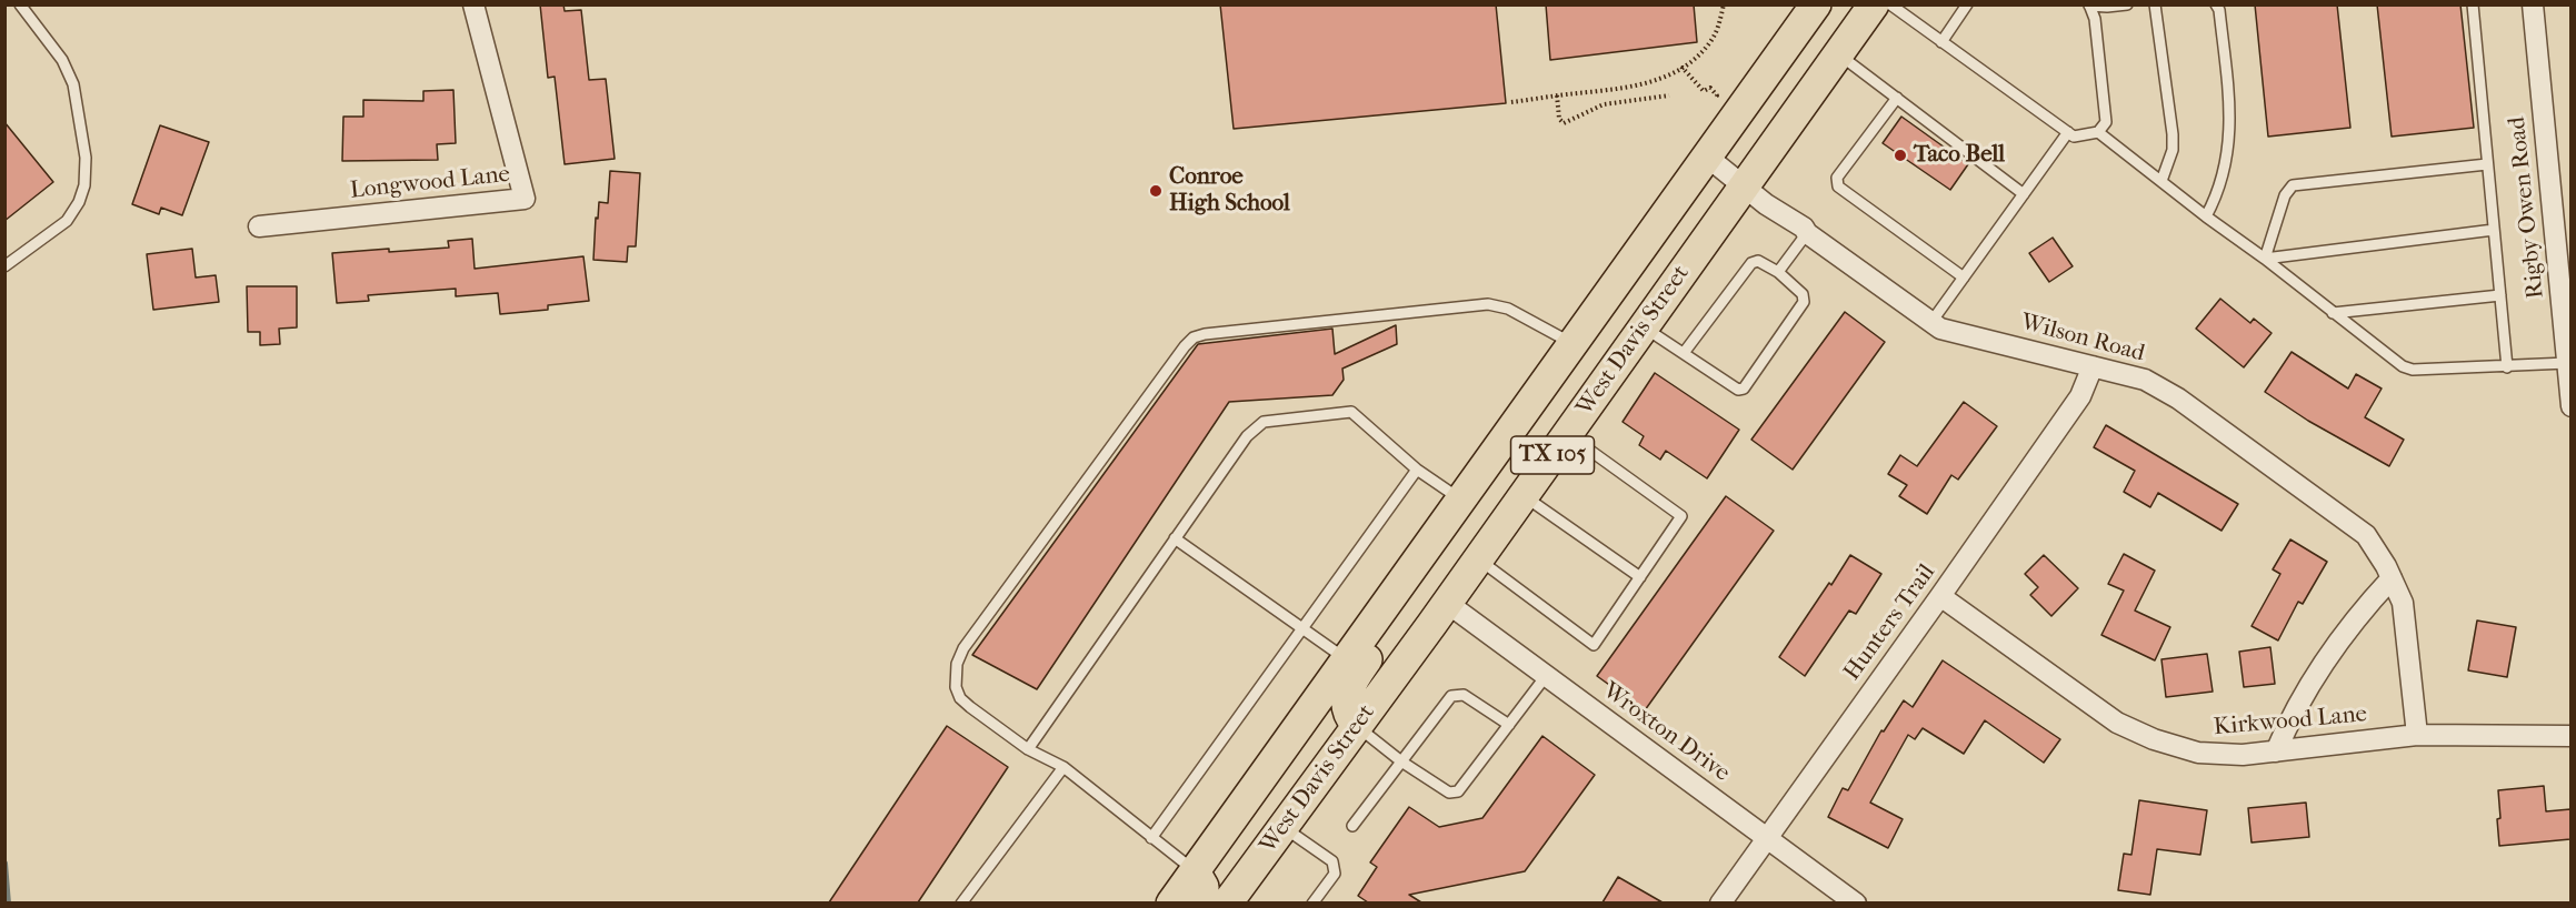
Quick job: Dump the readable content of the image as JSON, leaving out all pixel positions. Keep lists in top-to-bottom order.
{
  "streets": {
    "main road": ["West Davis Street", "TX 105"],
    "street": [
      "Longwood Lane",
      "Rigby Owen Road",
      "Wilson Road",
      "Hunters Trail",
      "Kirkwood Lane",
      "Wroxton Drive"
    ]
  },
  "crossings": [
    ["Wilson Road", "West Davis Street"],
    ["Wilson Road", "Hunters Trail"],
    ["Wilson Road", "Kirkwood Lane"],
    ["West Davis Street", "Wroxton Drive"],
    ["Hunters Trail", "Kirkwood Lane"],
    ["Hunters Trail", "Wroxton Drive"]
  ],
  "places": ["Taco Bell", "Conroe High School"]
}
